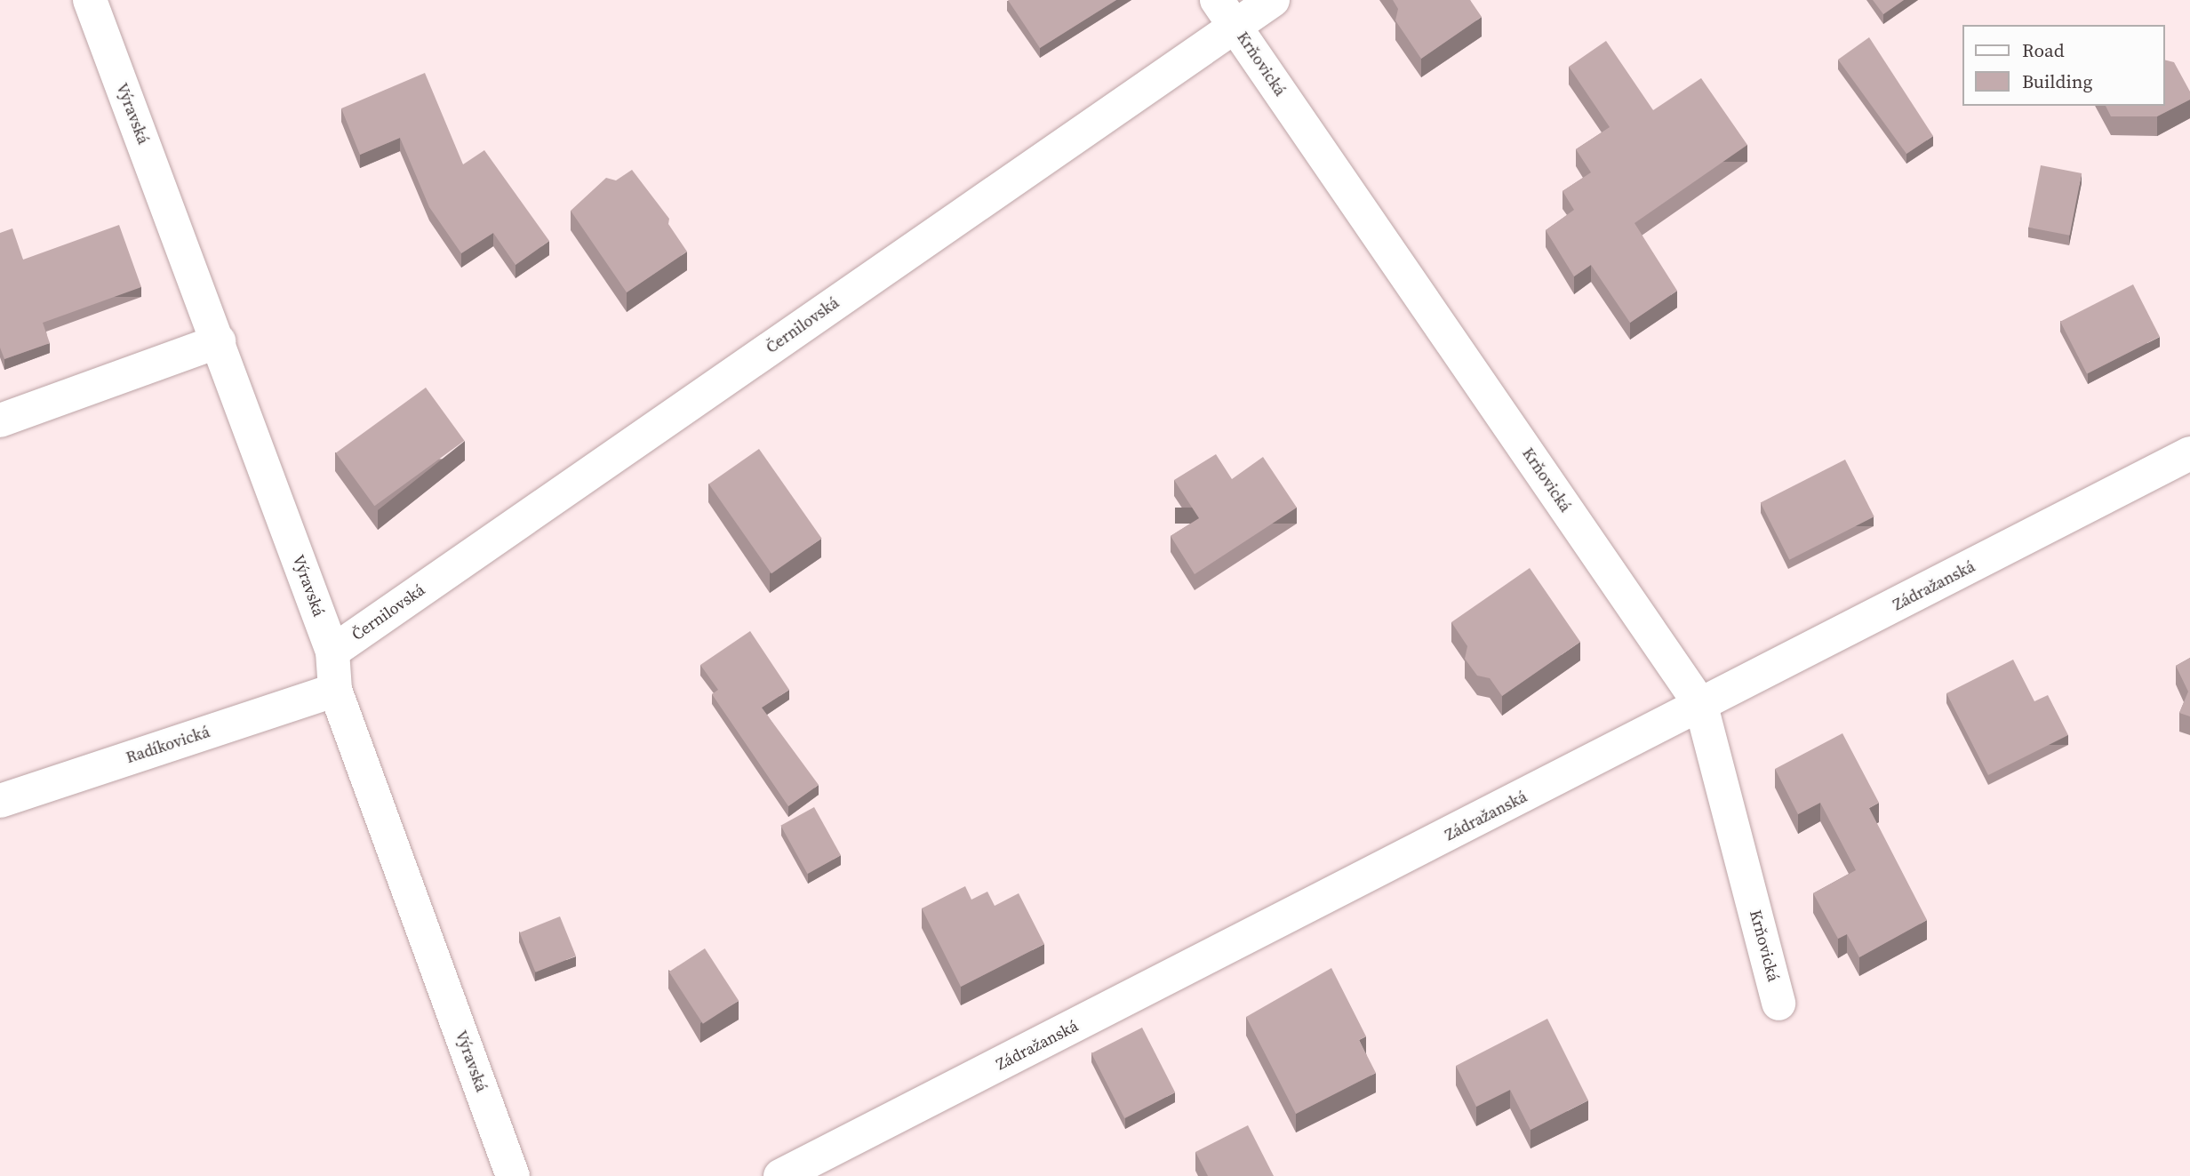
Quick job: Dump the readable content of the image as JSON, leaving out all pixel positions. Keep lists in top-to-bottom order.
{
  "streets": {
    "street": [
      "Krňovická",
      "Výravská",
      "Černilovská",
      "Zádražanská",
      "Radíkovická"
    ]
  },
  "crossings": [
    ["Krňovická", "Černilovská"],
    ["Krňovická", "Zádražanská"],
    ["Výravská", "Černilovská"],
    ["Výravská", "Radíkovická"]
  ],
  "legend": ["Road", "Building"]
}
